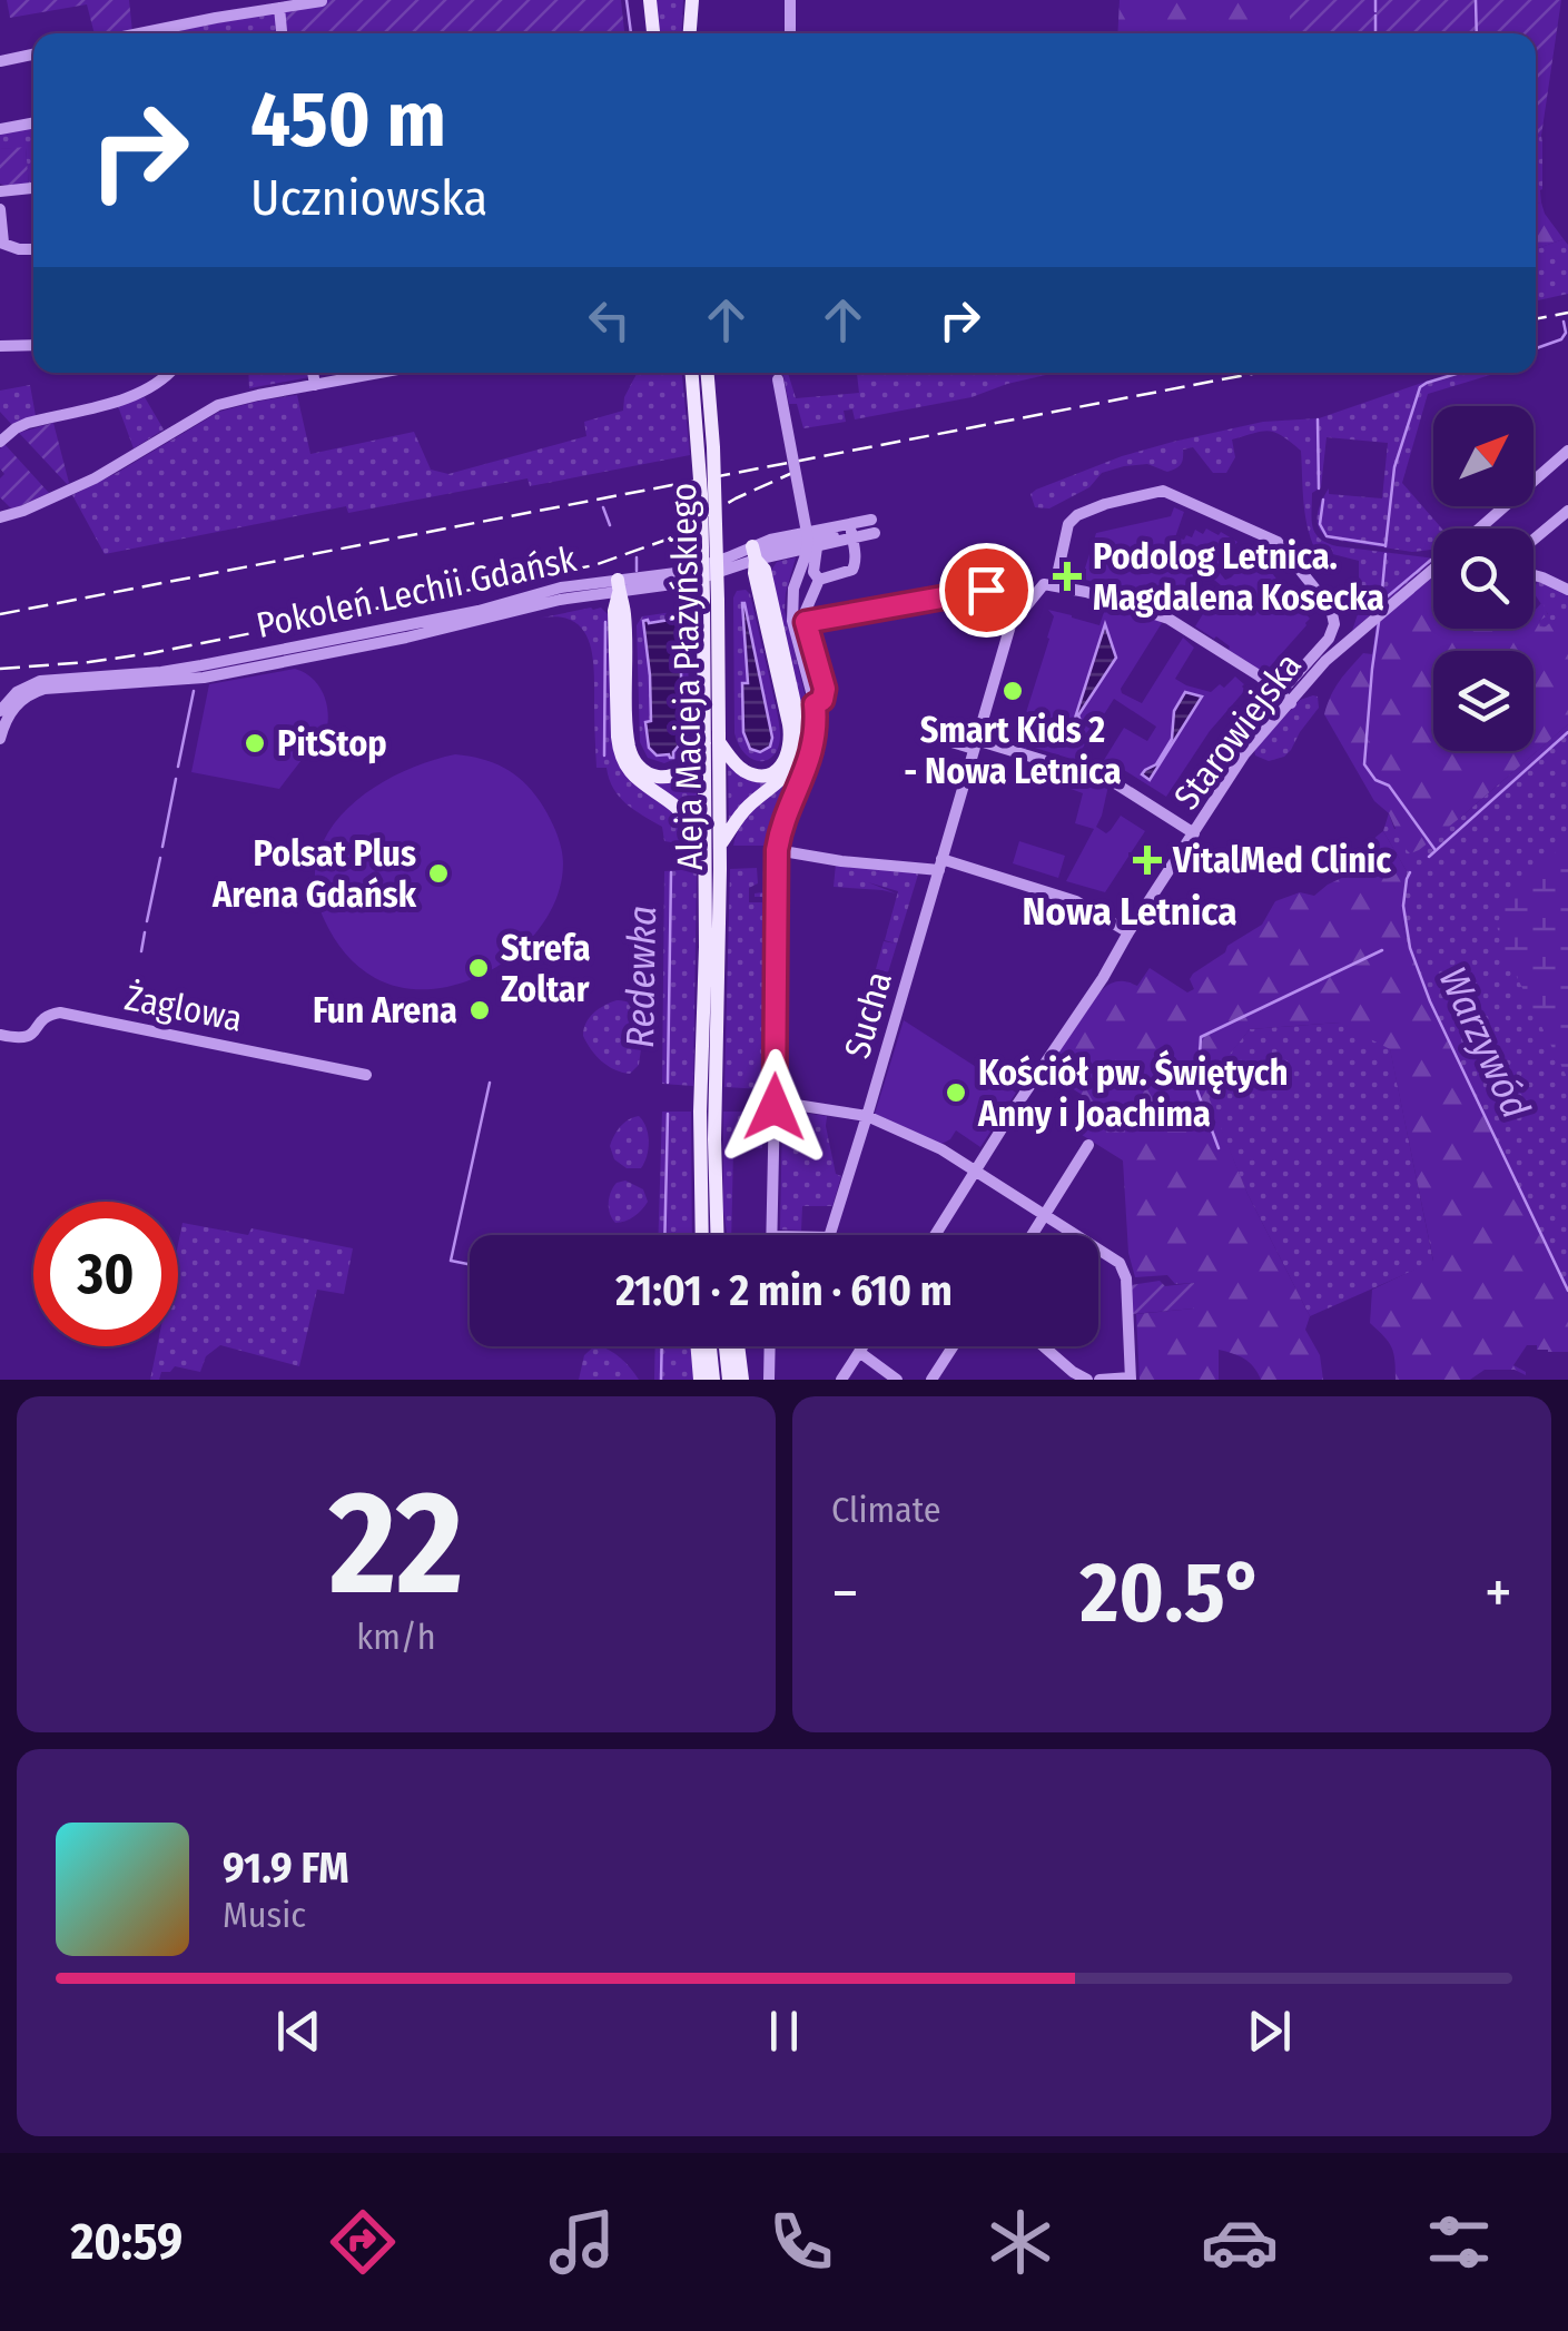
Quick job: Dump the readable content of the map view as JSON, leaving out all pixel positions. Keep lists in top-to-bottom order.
{
  "streets": {
    "main road": ["Aleja Macieja Płażyńskiego"],
    "street": [
      "Pokoleń Lechii Gdańsk",
      "Starowiejska",
      "Żaglowa",
      "Sucha"
    ]
  },
  "crossings": [
    ["Starowiejska", "Sucha"]
  ],
  "districts": ["Nowa Letnica"],
  "water": ["Redewka", "Warzywód"],
  "places": {
    "health": ["Podolog Letnica. Magdalena Kosecka", "VitalMed Clinic"],
    "other": [
      "Smart Kids 2 - Nowa Letnica",
      "PitStop",
      "Polsat Plus Arena Gdańsk",
      "Strefa Zoltar",
      "Fun Arena",
      "Kościół pw. Świętych Anny i Joachima"
    ]
  },
  "north": "top right",
  "page": {
    "turn": ["450 m", "Uczniowska"],
    "limit": "30",
    "trip": "21:01 · 2 min · 610 m",
    "tile": [
      ["22", "km/h"],
      "Climate"
    ],
    "heat": ["−", "20.5°", "+"],
    "song": ["91.9 FM", "Music"],
    "tabs": "20:59"
  }
}
